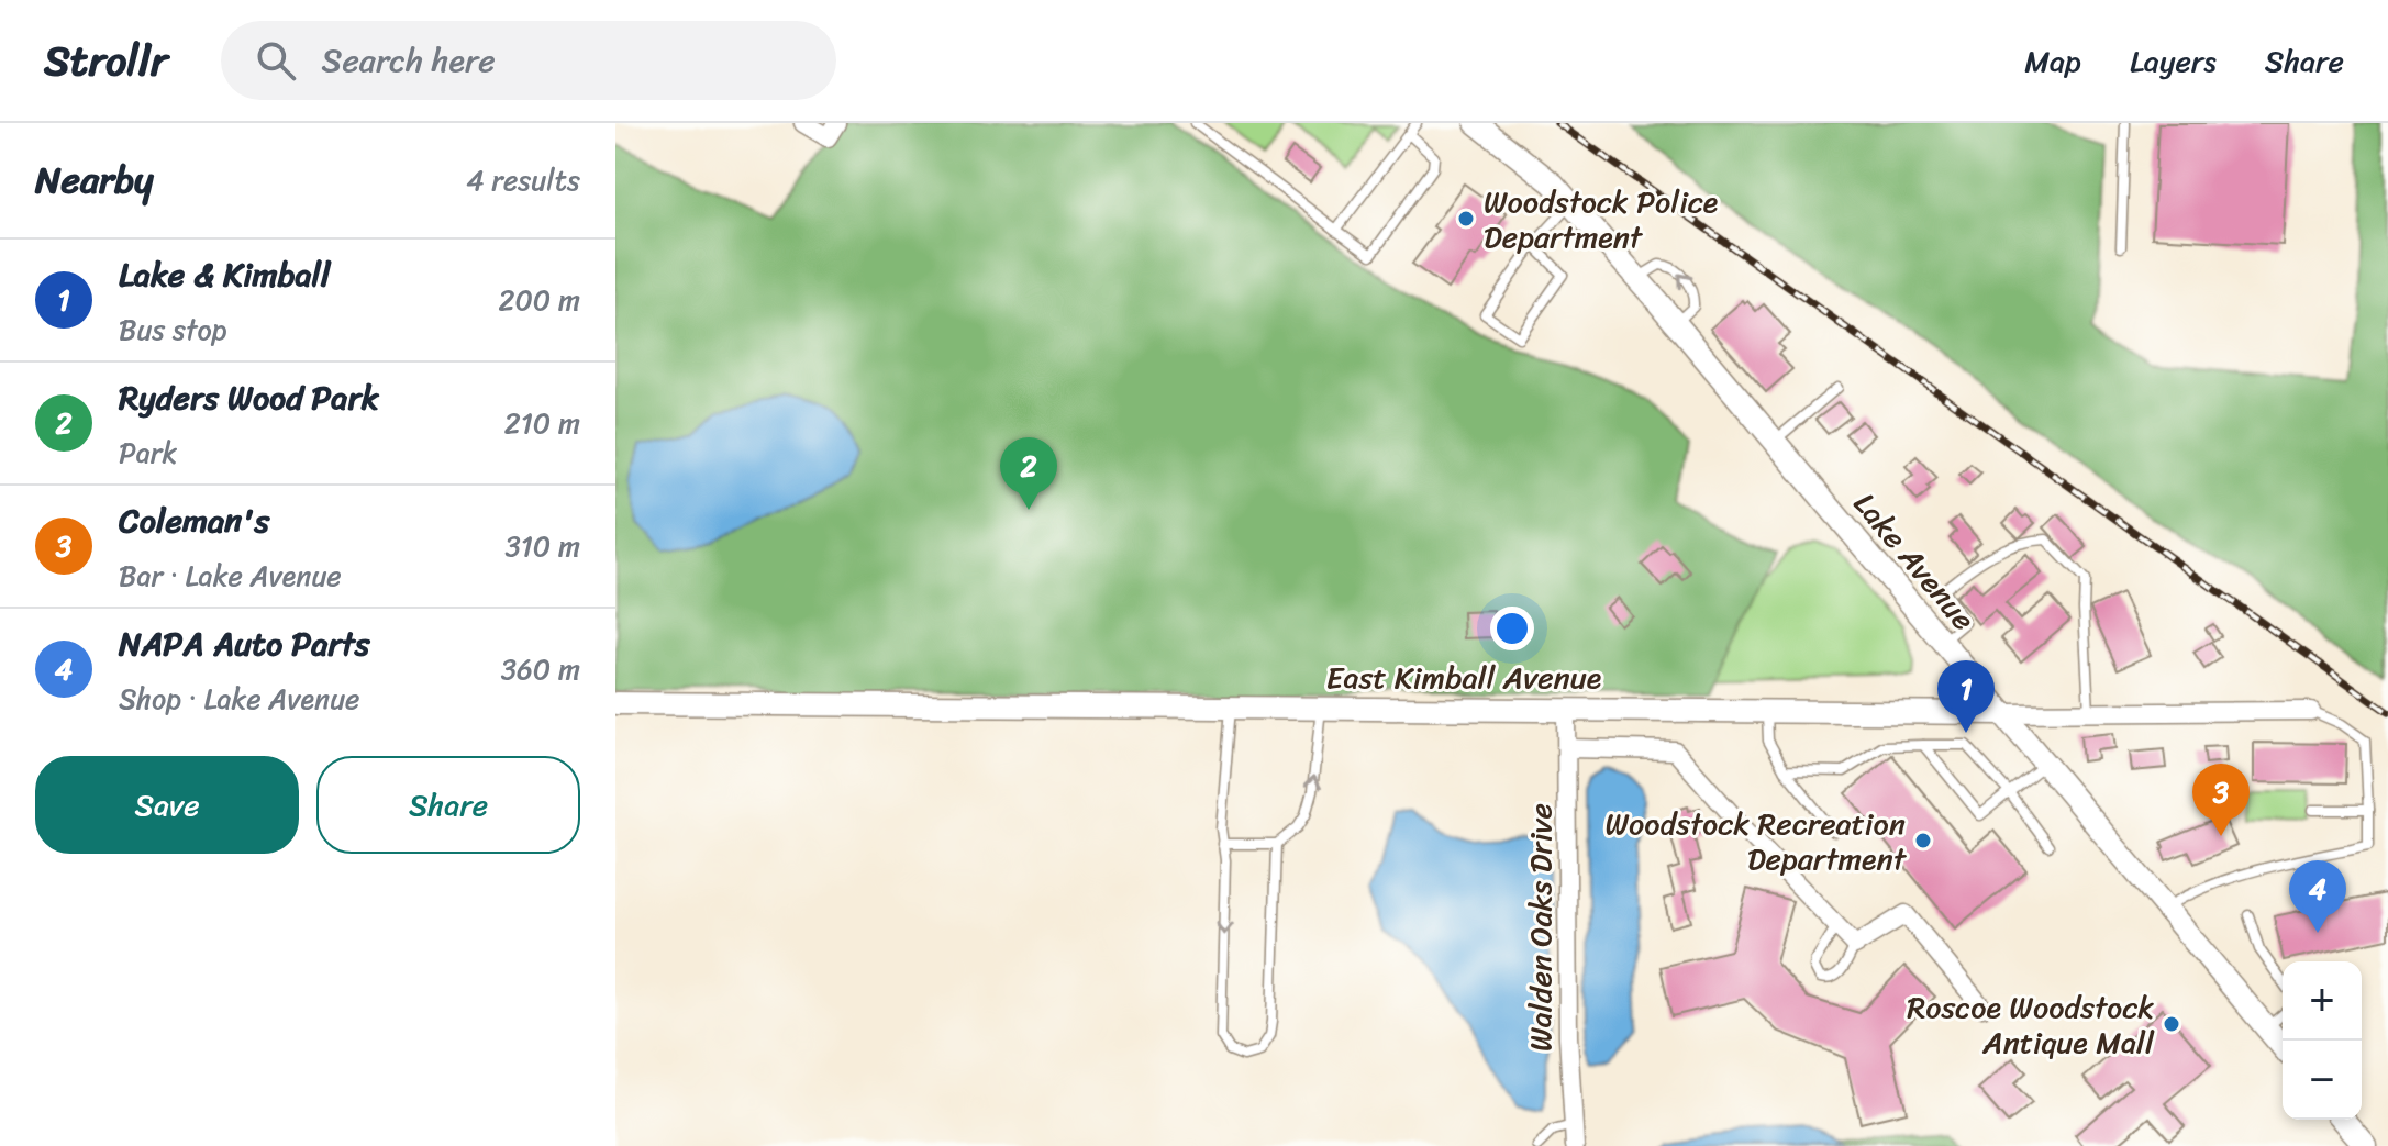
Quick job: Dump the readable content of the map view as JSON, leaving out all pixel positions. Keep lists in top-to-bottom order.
{
  "streets": {
    "street": ["Lake Avenue", "East Kimball Avenue", "Walden Oaks Drive"]
  },
  "crossings": [
    ["Lake Avenue", "East Kimball Avenue"],
    ["East Kimball Avenue", "Walden Oaks Drive"]
  ],
  "places": ["Woodstock Police Department", "Woodstock Recreation Department", "Roscoe Woodstock Antique Mall"],
  "page": {
    "header": "Strollr",
    "search": "Search here",
    "nav": ["Map", "Layers", "Share"],
    "heading": ["Nearby", "4 results"],
    "list": [
      {
        "mark": "1",
        "name": "Lake & Kimball",
        "note": "Bus stop",
        "value": "200 m"
      },
      {
        "mark": "2",
        "name": "Ryders Wood Park",
        "note": "Park",
        "value": "210 m"
      },
      {
        "mark": "3",
        "name": "Coleman's",
        "note": "Bar · Lake Avenue",
        "value": "310 m"
      },
      {
        "mark": "4",
        "name": "NAPA Auto Parts",
        "note": "Shop · Lake Avenue",
        "value": "360 m"
      }
    ],
    "pins": [
      "2",
      "1",
      "3",
      "4"
    ],
    "buttons": ["Save", "Share"],
    "map_buttons": ["+", "−"]
  }
}
